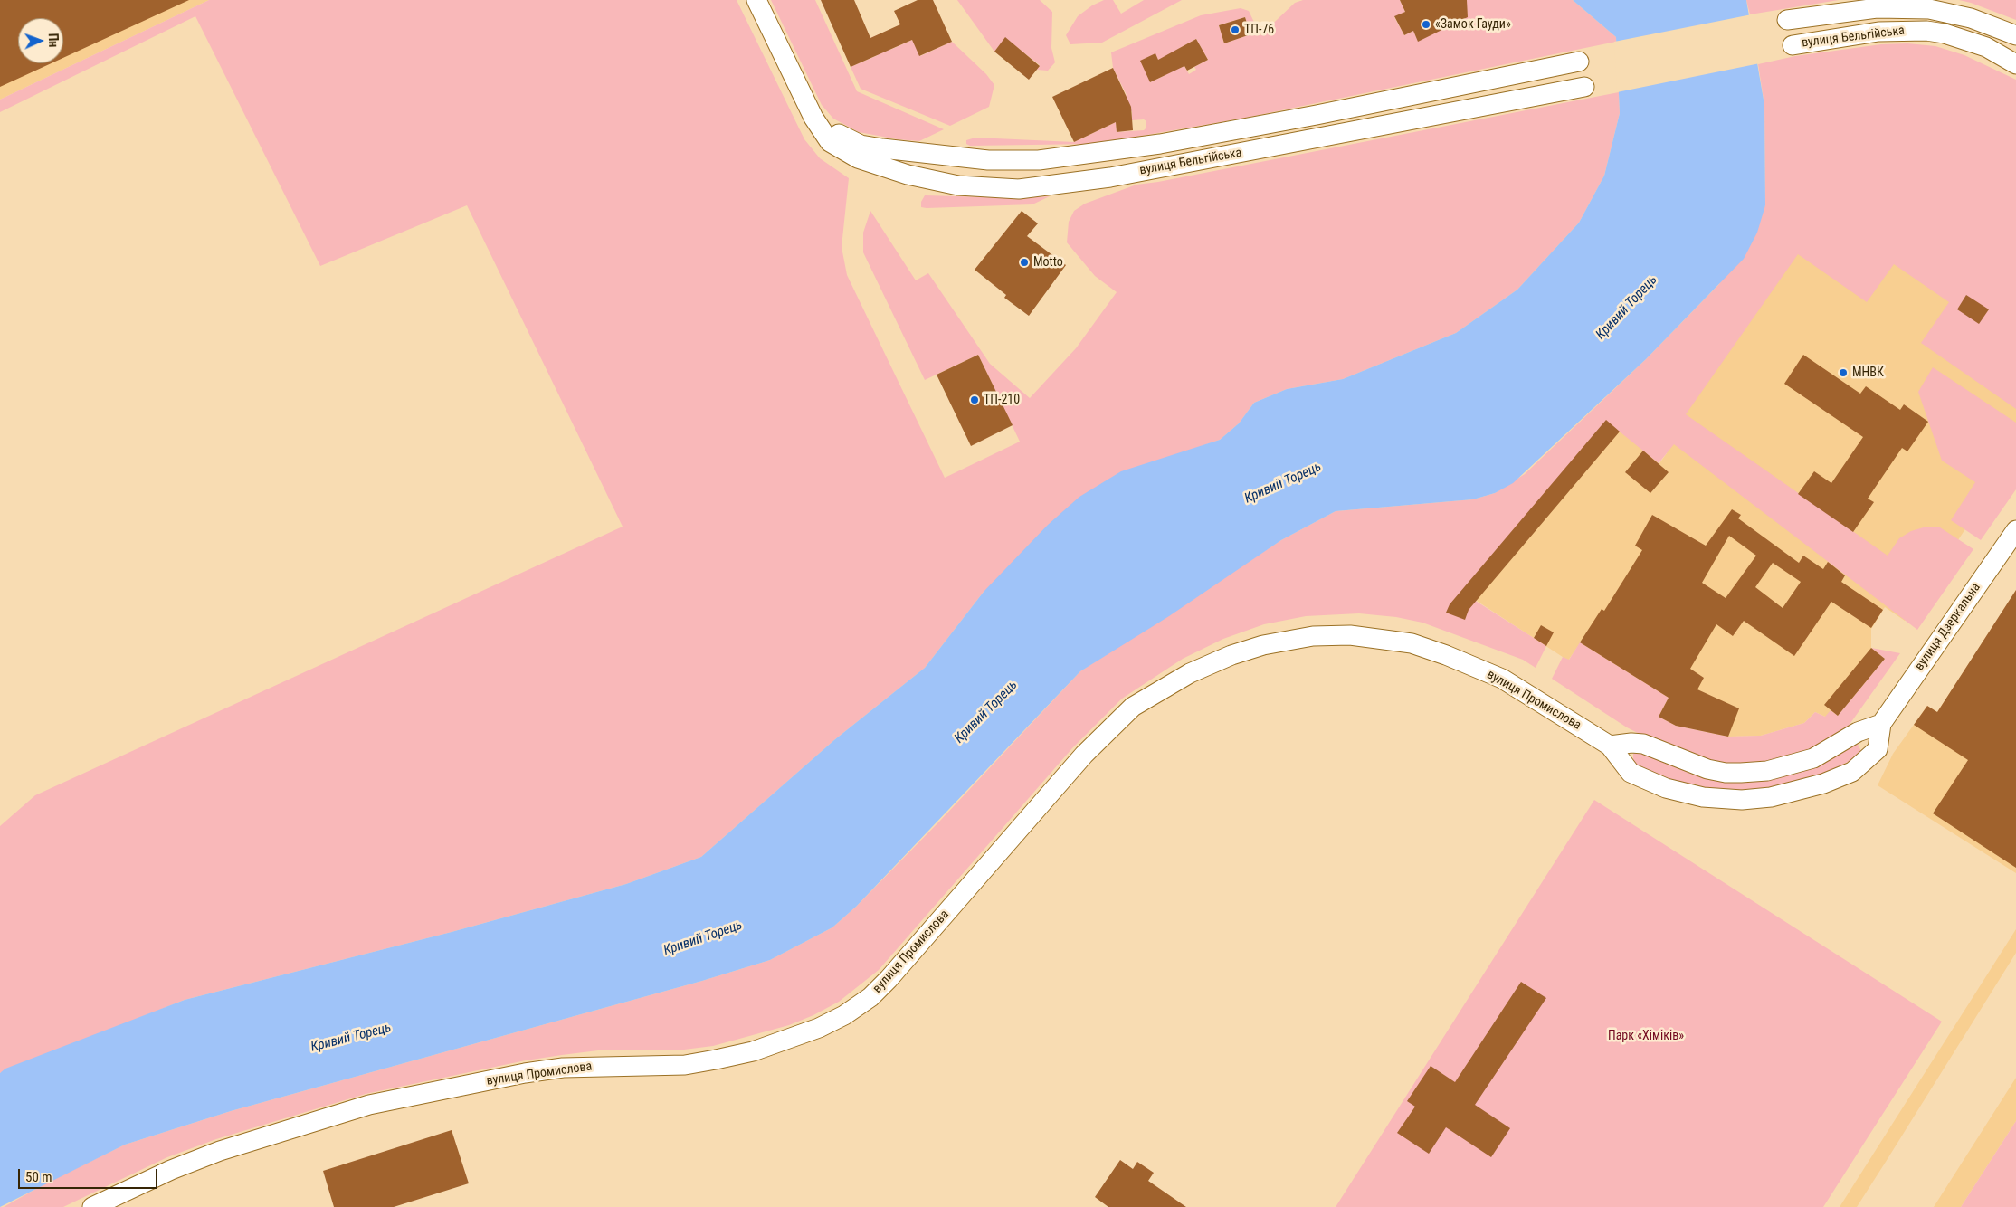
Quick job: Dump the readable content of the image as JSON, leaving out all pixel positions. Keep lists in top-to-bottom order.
{
  "streets": {
    "street": ["вулиця Бельгійська", "вулиця Дзеркальна", "вулиця Промислова"]
  },
  "crossings": [
    ["вулиця Дзеркальна", "вулиця Промислова"]
  ],
  "water": ["Кривий Торець"],
  "parks": ["Парк «Хіміків»"],
  "places": [
    "«Замок Гауди»",
    "ТП-76",
    "Motto",
    "МНВК",
    "ТП-210"
  ],
  "scale_bar": "50 m",
  "north": "right"
}
